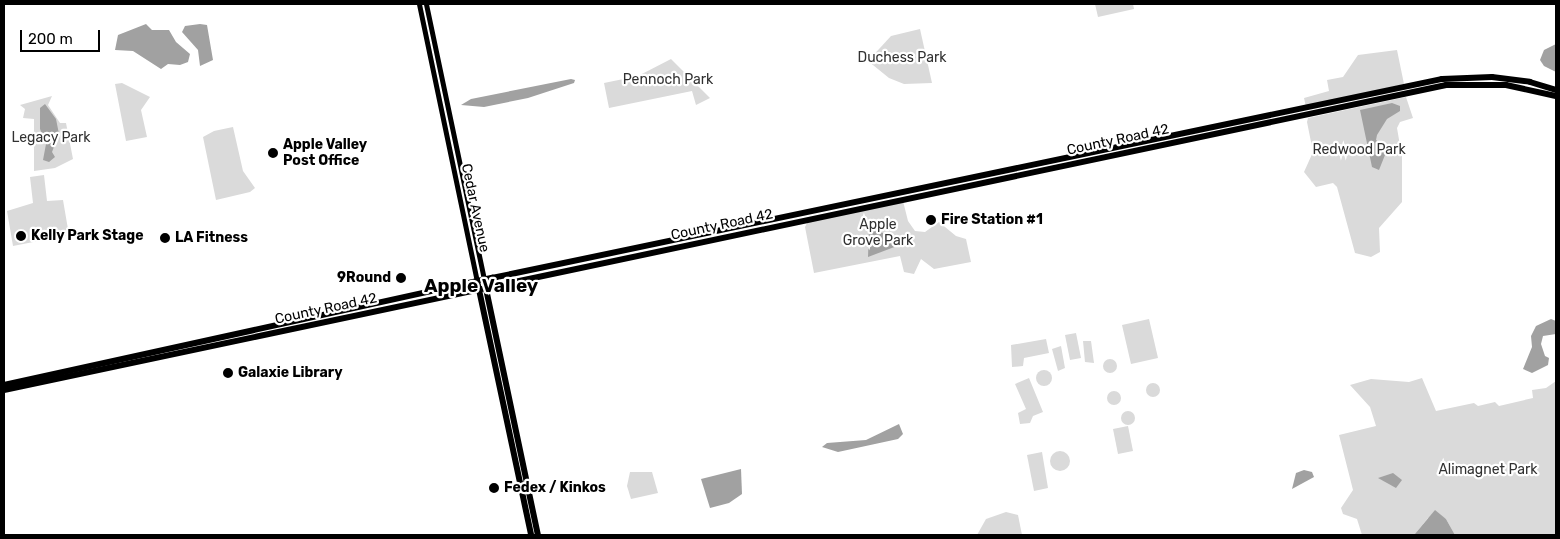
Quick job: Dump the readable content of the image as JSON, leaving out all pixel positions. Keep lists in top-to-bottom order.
{
  "streets": {
    "highway": ["County Road 42", "Cedar Avenue"]
  },
  "crossings": [
    ["County Road 42", "Cedar Avenue"]
  ],
  "districts": ["Apple Valley"],
  "parks": [
    "Duchess Park",
    "Pennoch Park",
    "Legacy Park",
    "Redwood Park",
    "Apple Grove Park",
    "Alimagnet Park"
  ],
  "places": [
    "Apple Valley Post Office",
    "Fire Station #1",
    "Kelly Park Stage",
    "LA Fitness",
    "9Round",
    "Galaxie Library",
    "Fedex / Kinkos"
  ],
  "scale_bar": "200 m"
}
